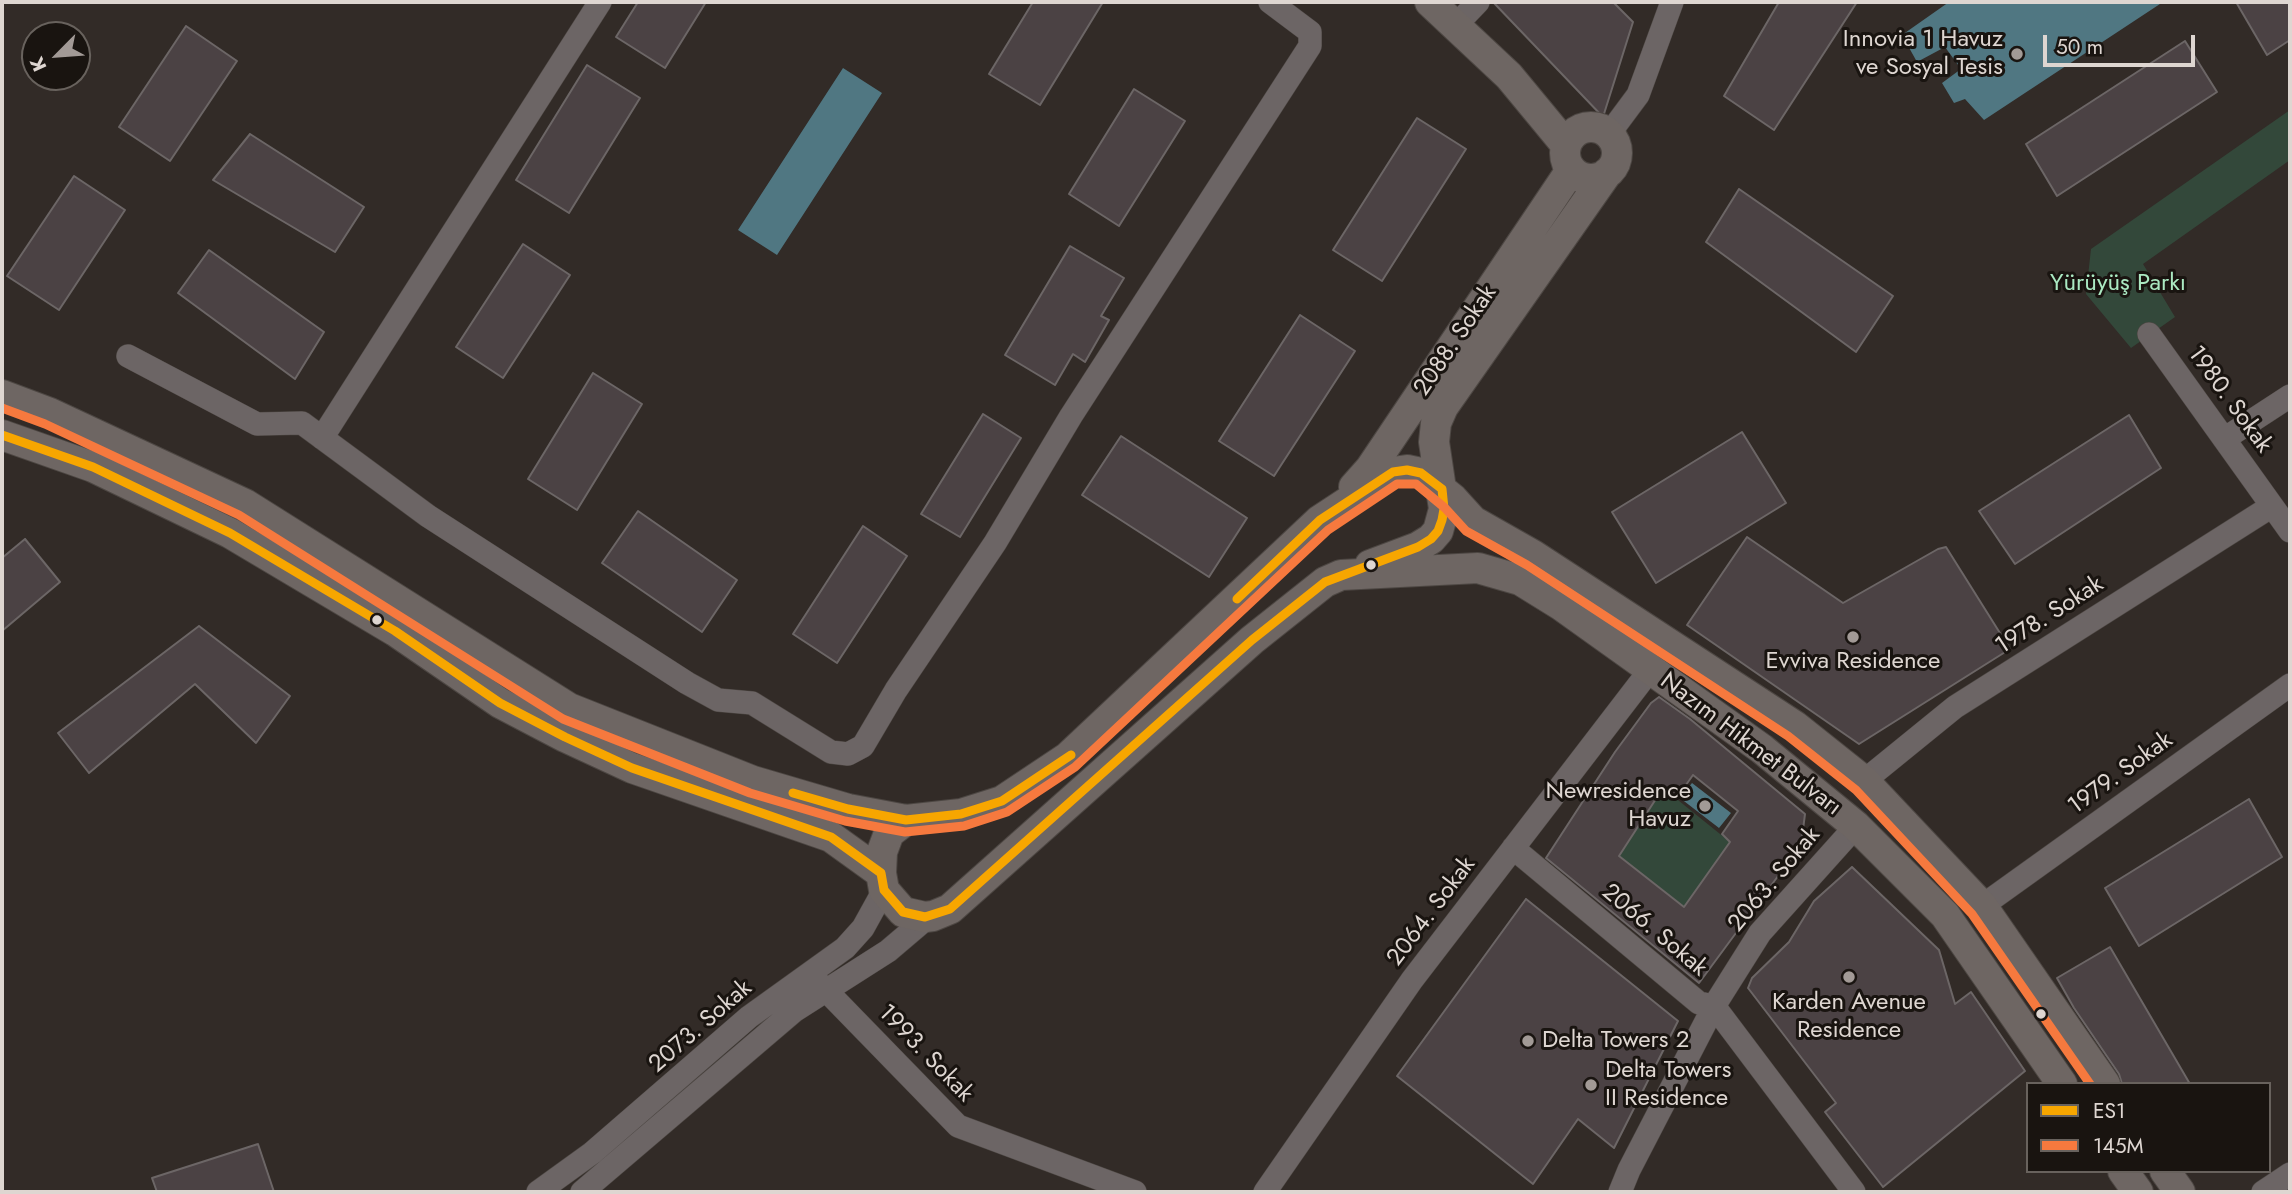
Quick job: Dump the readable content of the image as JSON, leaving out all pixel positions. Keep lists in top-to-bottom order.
{
  "streets": {
    "main road": ["2088. Sokak", "Nazım Hikmet Bulvarı"],
    "street": [
      "1980. Sokak",
      "1978. Sokak",
      "1979. Sokak",
      "2063. Sokak",
      "2064. Sokak",
      "2066. Sokak",
      "2073. Sokak",
      "1993. Sokak"
    ]
  },
  "crossings": [
    ["2088. Sokak", "Nazım Hikmet Bulvarı"],
    ["1980. Sokak", "1978. Sokak"],
    ["1978. Sokak", "Nazım Hikmet Bulvarı"],
    ["Nazım Hikmet Bulvarı", "1979. Sokak"],
    ["Nazım Hikmet Bulvarı", "2063. Sokak"],
    ["Nazım Hikmet Bulvarı", "2064. Sokak"],
    ["Nazım Hikmet Bulvarı", "2073. Sokak"],
    ["2063. Sokak", "2066. Sokak"],
    ["2064. Sokak", "2066. Sokak"],
    ["2073. Sokak", "1993. Sokak"]
  ],
  "parks": ["Yürüyüş Parkı"],
  "places": [
    "Innovia 1 Havuz ve Sosyal Tesis",
    "Evviva Residence",
    "Newresidence Havuz",
    "Karden Avenue Residence",
    "Delta Towers 2",
    "Delta Towers II Residence"
  ],
  "lines": ["transit line 145M", "transit line ES1"],
  "legend": ["ES1", "145M"],
  "scale_bar": "50 m",
  "north": "bottom left"
}
